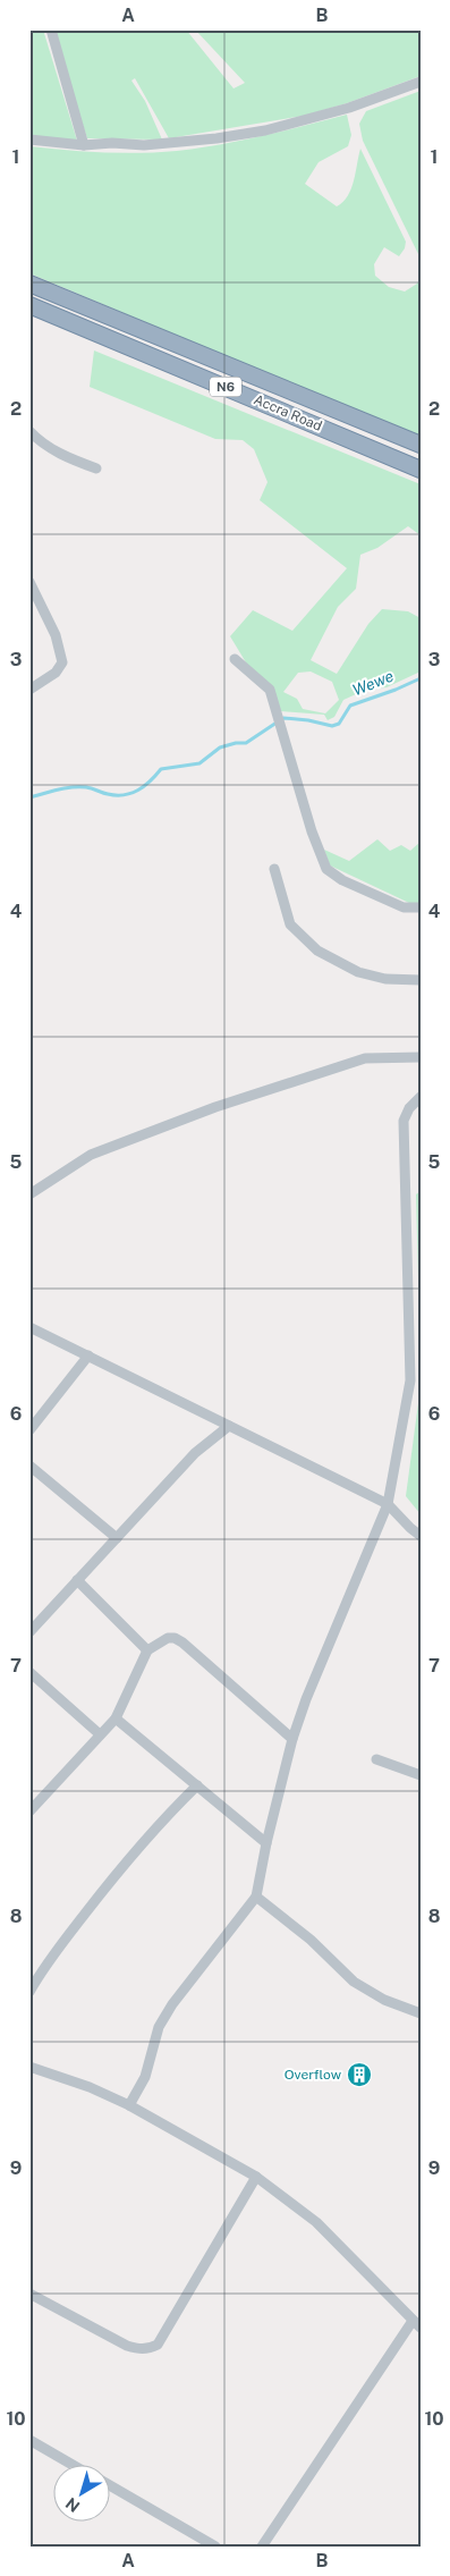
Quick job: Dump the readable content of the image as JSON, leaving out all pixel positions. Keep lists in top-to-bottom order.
{
  "streets": {
    "highway": ["N6", "Accra Road"]
  },
  "water": ["Wewe"],
  "places": {
    "building": ["Overflow"]
  },
  "north": "bottom left",
  "grid": {
    "columns": ["A", "B"],
    "rows": [
      "1",
      "2",
      "3",
      "4",
      "5",
      "6",
      "7",
      "8",
      "9",
      "10"
    ]
  }
}
